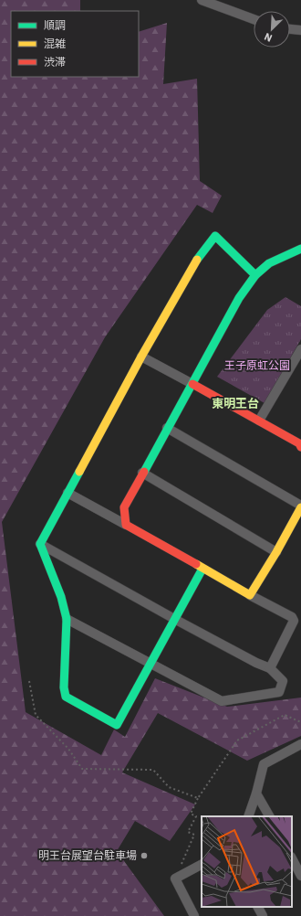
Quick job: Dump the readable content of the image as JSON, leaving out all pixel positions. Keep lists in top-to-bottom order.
{
  "districts": ["東明王台"],
  "parks": ["王子原虹公園"],
  "places": ["明王台展望台駐車場"],
  "legend": ["順調", "混雑", "渋滞"],
  "north": "bottom left"
}
